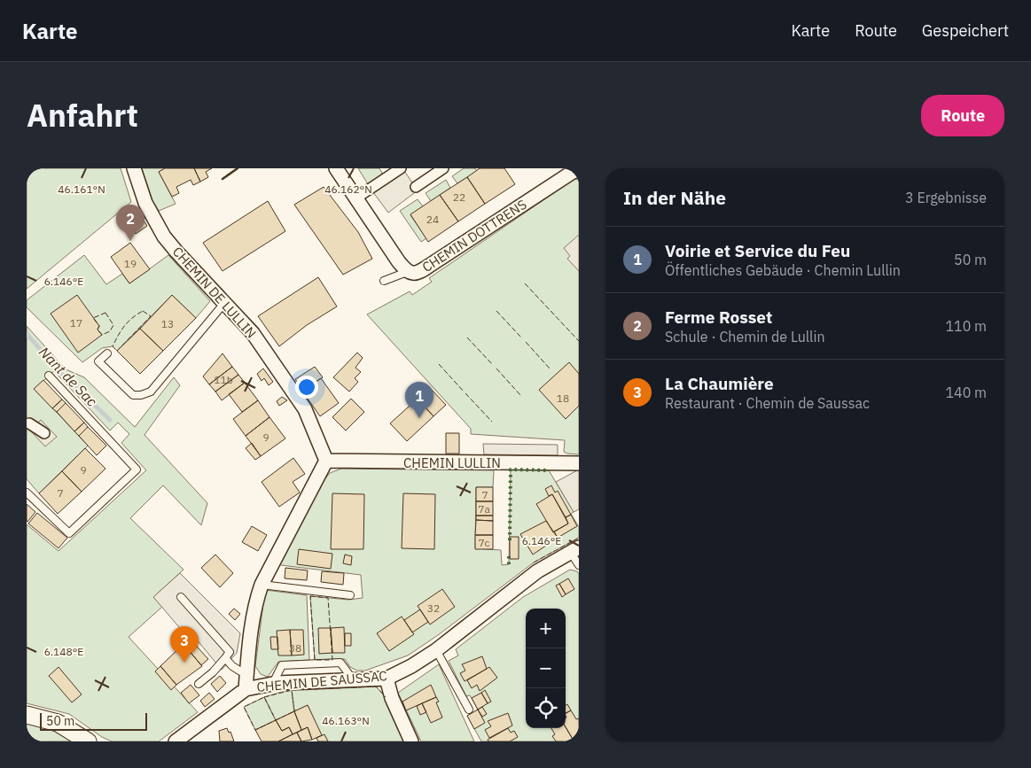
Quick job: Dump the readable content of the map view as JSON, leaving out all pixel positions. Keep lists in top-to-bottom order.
{
  "streets": {
    "street": [
      "CHEMIN DOTTRENS",
      "CHEMIN DE LULLIN",
      "CHEMIN LULLIN",
      "CHEMIN DE SAUSSAC"
    ]
  },
  "crossings": [
    ["CHEMIN DE LULLIN", "CHEMIN LULLIN"]
  ],
  "water": ["Nant de Sac"],
  "house_numbers": [
    "22",
    "24",
    "19",
    "17",
    "13",
    "11b",
    "18",
    "9",
    "9",
    "7",
    "7",
    "7a",
    "7c",
    "32",
    "38"
  ],
  "scale_bar": "50 m",
  "page": {
    "header": "Karte",
    "nav": ["Karte", "Route", "Gespeichert"],
    "title": "Anfahrt",
    "buttons": "Route",
    "heading": ["In der Nähe", "3 Ergebnisse"],
    "pins": ["2", "1", "3"],
    "list": [
      {
        "mark": "1",
        "name": "Voirie et Service du Feu",
        "note": "Öffentliches Gebäude · Chemin Lullin",
        "value": "50 m"
      },
      {
        "mark": "2",
        "name": "Ferme Rosset",
        "note": "Schule · Chemin de Lullin",
        "value": "110 m"
      },
      {
        "mark": "3",
        "name": "La Chaumière",
        "note": "Restaurant · Chemin de Saussac",
        "value": "140 m"
      }
    ],
    "map_buttons": ["+", "−"],
    "scale": "50 m"
  },
  "coordinates": [
    "46.161°N",
    "46.162°N",
    "6.146°E",
    "6.148°E",
    "46.163°N"
  ]
}
